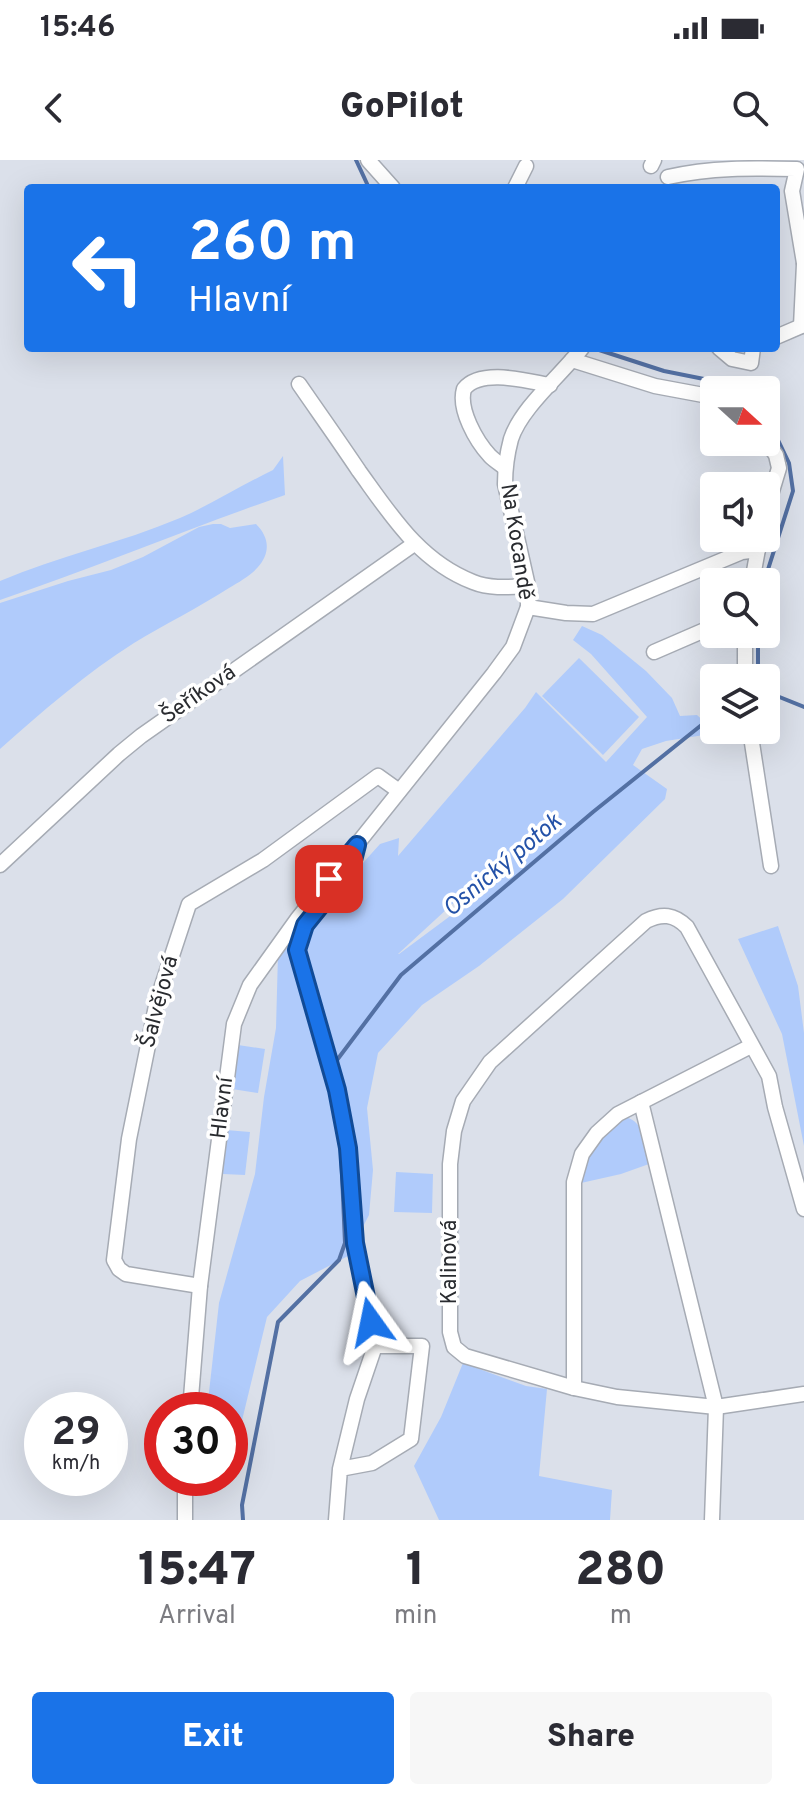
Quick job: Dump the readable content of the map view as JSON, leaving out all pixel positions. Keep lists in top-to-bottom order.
{
  "streets": {
    "street": [
      "Na Kocandě",
      "Šeříková",
      "Šalvějová",
      "Hlavní",
      "Kalinová"
    ]
  },
  "crossings": [
    ["Na Kocandě", "Šalvějová"],
    ["Na Kocandě", "Hlavní"],
    ["Šalvějová", "Hlavní"]
  ],
  "water": ["Osnický potok"],
  "north": "right",
  "page": {
    "status": "15:46",
    "header": "GoPilot",
    "turn": ["260 m", "Hlavní"],
    "speed": "29 km/h",
    "limit": "30",
    "eta": [
      "15:47",
      "Arrival",
      "1",
      "min",
      "280",
      "m"
    ],
    "buttons": ["Exit", "Share"]
  }
}
